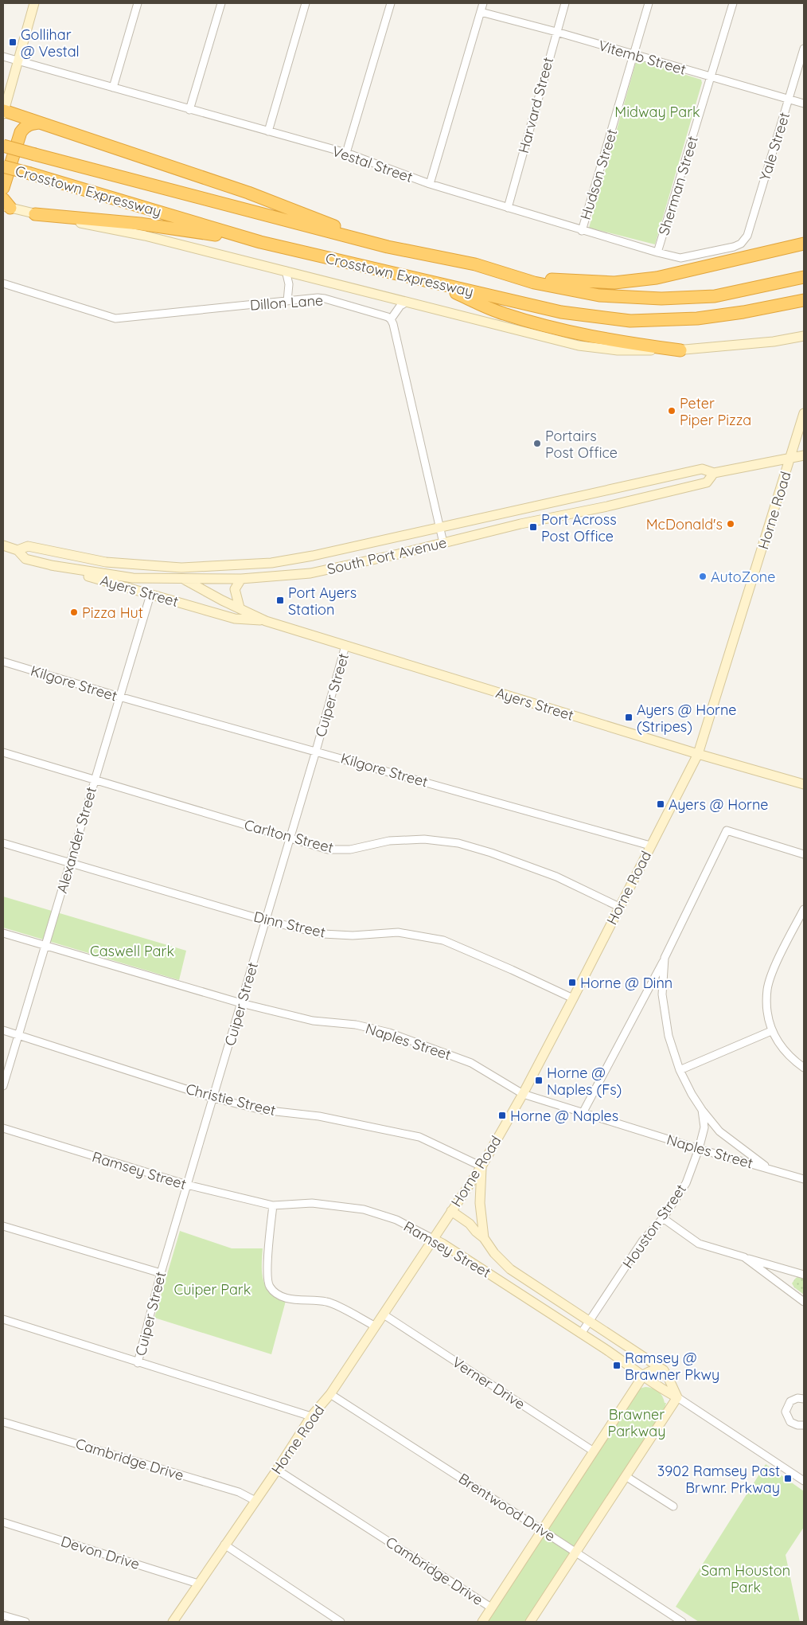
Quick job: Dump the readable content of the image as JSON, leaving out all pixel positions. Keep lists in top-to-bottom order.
{
  "streets": {
    "highway": ["Crosstown Expressway"],
    "main road": [
      "Horne Road",
      "South Port Avenue",
      "Ayers Street",
      "Ramsey Street"
    ],
    "street": [
      "Vitemb Street",
      "Harvard Street",
      "Yale Street",
      "Vestal Street",
      "Hudson Street",
      "Sherman Street",
      "Dillon Lane",
      "Kilgore Street",
      "Cuiper Street",
      "Carlton Street",
      "Alexander Street",
      "Dinn Street",
      "Naples Street",
      "Christie Street",
      "Houston Street",
      "Verner Drive",
      "Cambridge Drive",
      "Brentwood Drive",
      "Devon Drive"
    ]
  },
  "crossings": [
    ["Vitemb Street", "Harvard Street"],
    ["Vitemb Street", "Yale Street"],
    ["Vitemb Street", "Hudson Street"],
    ["Vitemb Street", "Sherman Street"],
    ["Harvard Street", "Vestal Street"],
    ["Yale Street", "Vestal Street"],
    ["Vestal Street", "Hudson Street"],
    ["Vestal Street", "Sherman Street"],
    ["Horne Road", "South Port Avenue"],
    ["Horne Road", "Ayers Street"],
    ["Horne Road", "Kilgore Street"],
    ["Horne Road", "Carlton Street"],
    ["Horne Road", "Dinn Street"],
    ["Horne Road", "Naples Street"],
    ["Horne Road", "Christie Street"],
    ["Horne Road", "Ramsey Street"],
    ["Horne Road", "Verner Drive"],
    ["Horne Road", "Cambridge Drive"],
    ["Horne Road", "Brentwood Drive"],
    ["Horne Road", "Devon Drive"],
    ["South Port Avenue", "Ayers Street"],
    ["Ayers Street", "Cuiper Street"],
    ["Ayers Street", "Alexander Street"],
    ["Kilgore Street", "Cuiper Street"],
    ["Kilgore Street", "Alexander Street"],
    ["Cuiper Street", "Carlton Street"],
    ["Cuiper Street", "Dinn Street"],
    ["Cuiper Street", "Naples Street"],
    ["Cuiper Street", "Christie Street"],
    ["Cuiper Street", "Ramsey Street"],
    ["Carlton Street", "Alexander Street"],
    ["Alexander Street", "Dinn Street"],
    ["Alexander Street", "Naples Street"],
    ["Alexander Street", "Christie Street"],
    ["Naples Street", "Houston Street"],
    ["Ramsey Street", "Houston Street"]
  ],
  "parks": [
    "Midway Park",
    "Caswell Park",
    "Cuiper Park",
    "Brawner Parkway",
    "Sam Houston Park"
  ],
  "places": {
    "transit": [
      "Gollihar @ Vestal",
      "Port Across Post Office",
      "Port Ayers Station",
      "Ayers @ Horne (Stripes)",
      "Ayers @ Horne",
      "Horne @ Dinn",
      "Horne @ Naples (Fs)",
      "Horne @ Naples",
      "Ramsey @ Brawner Pkwy",
      "3902 Ramsey Past Brwnr. Prkway"
    ],
    "other": [
      "Peter Piper Pizza",
      "Portairs Post Office",
      "McDonald's",
      "AutoZone",
      "Pizza Hut"
    ]
  }
}
